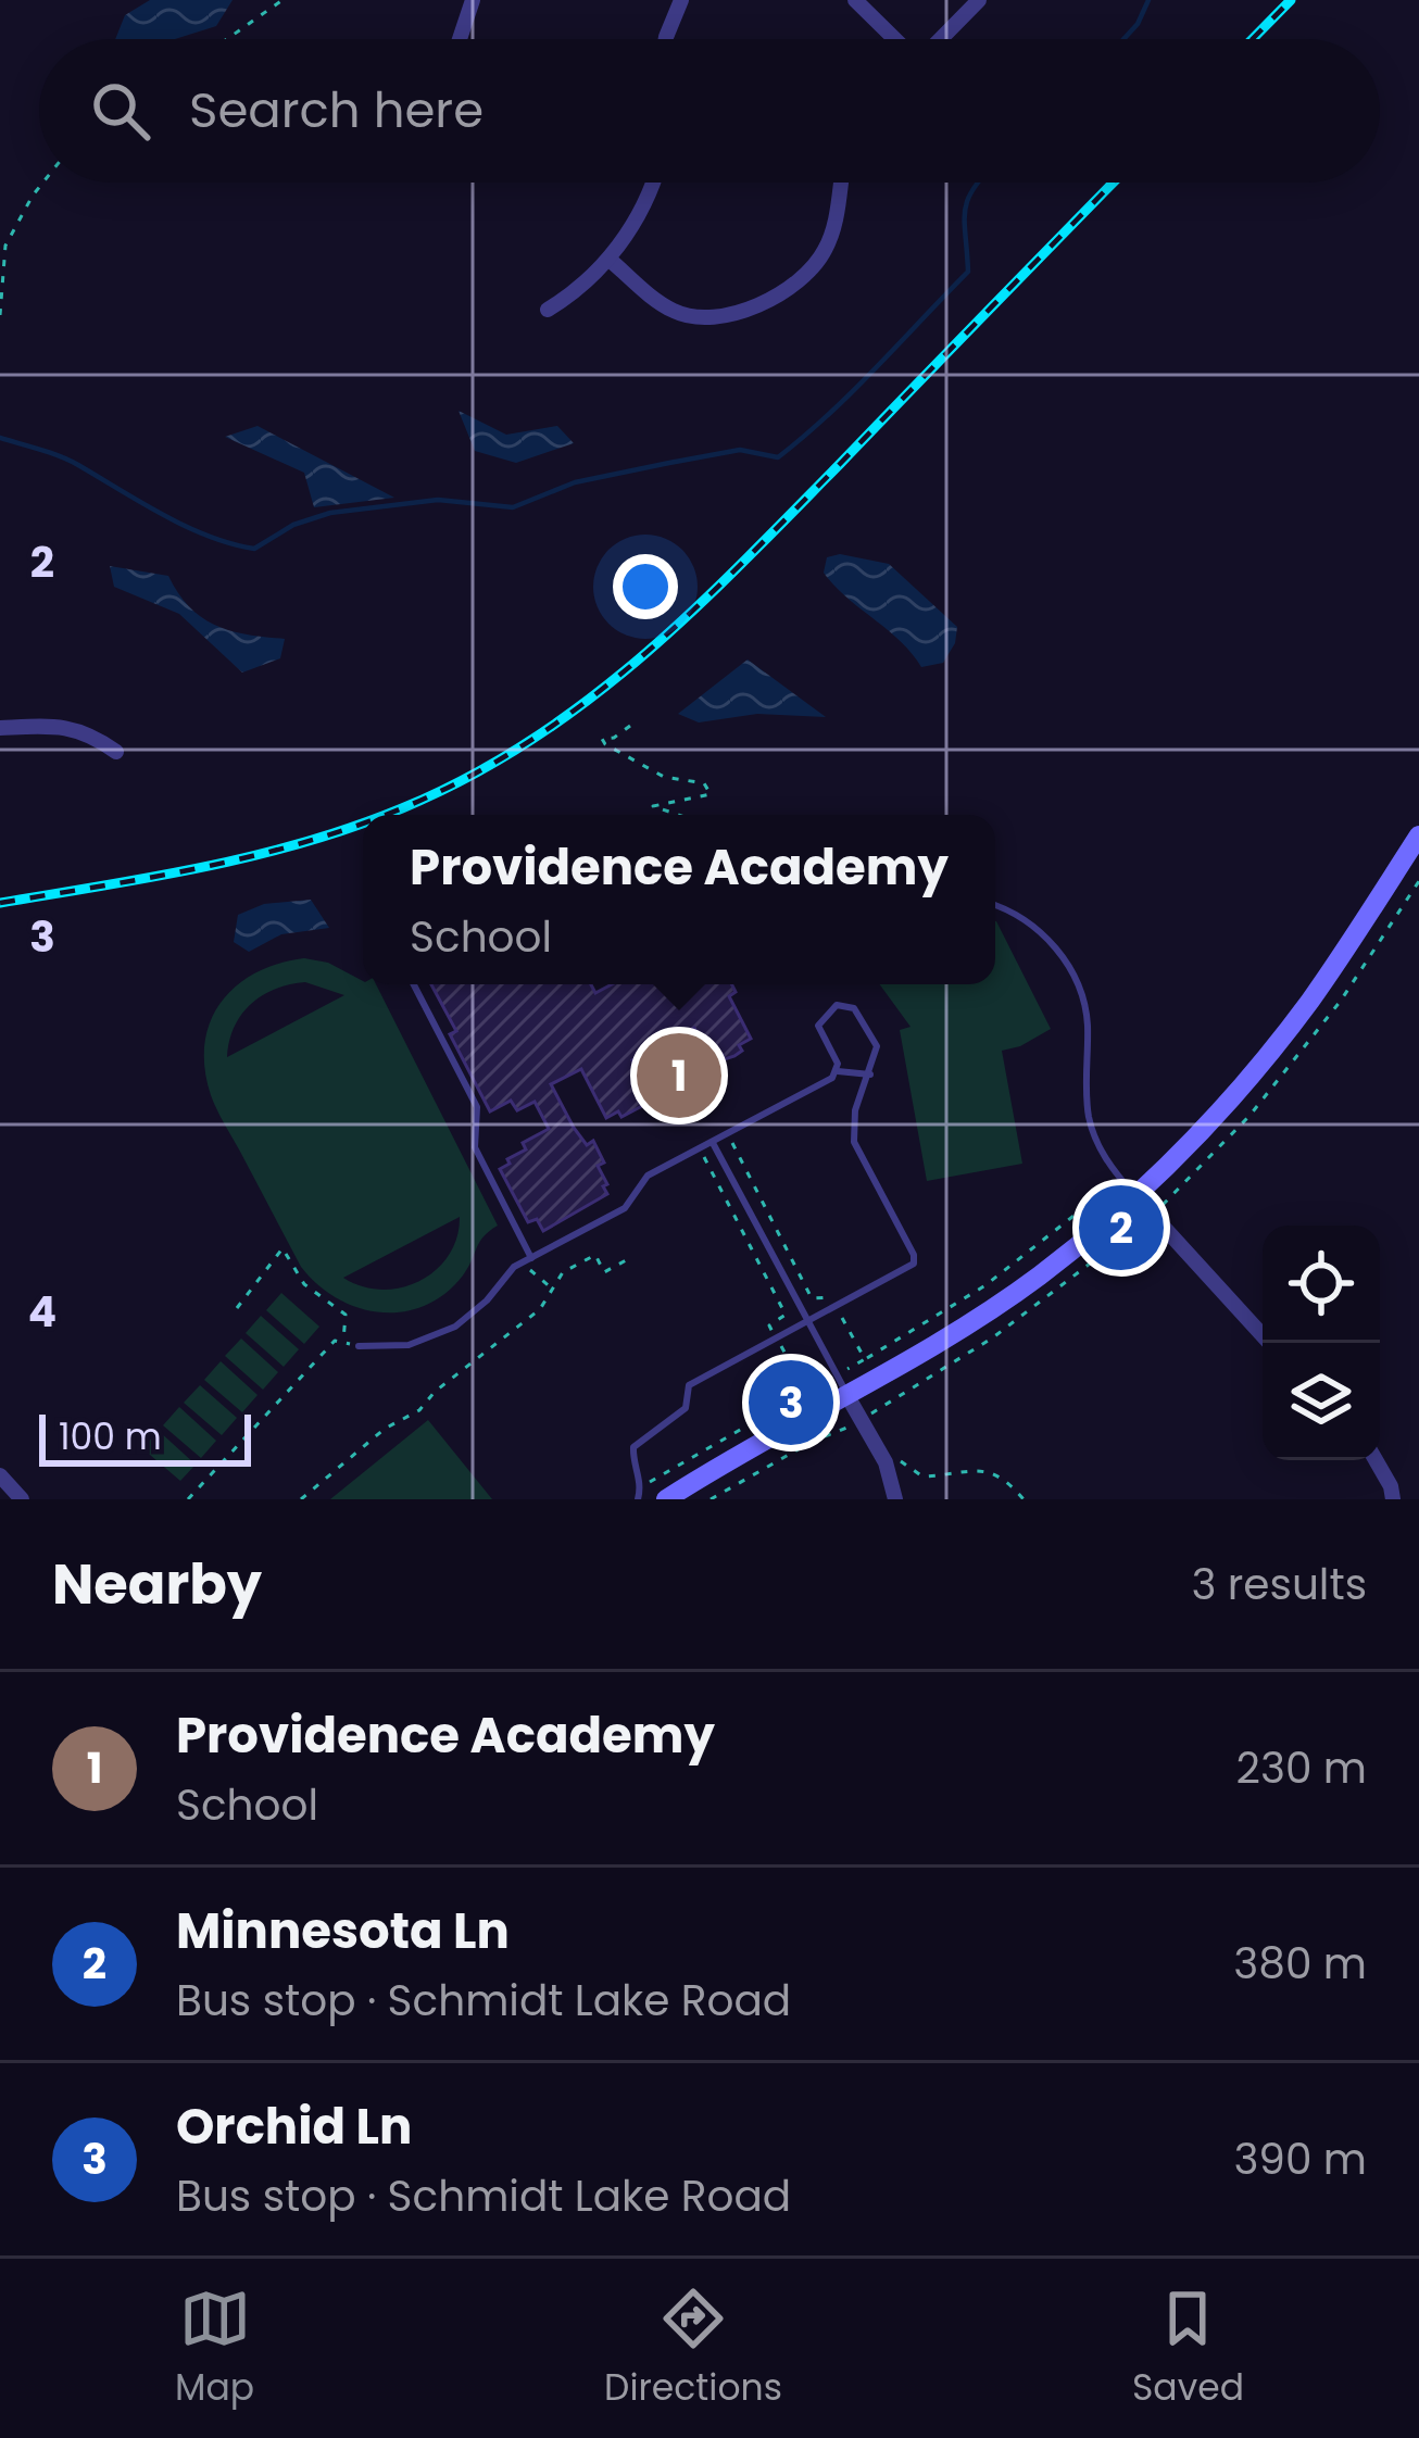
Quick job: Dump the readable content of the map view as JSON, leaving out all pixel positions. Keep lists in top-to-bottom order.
{
  "scale_bar": "100 m",
  "page": {
    "search": "Search here",
    "popup": ["Providence Academy", "School"],
    "pins": ["1", "2", "3"],
    "scale": "100 m",
    "heading": ["Nearby", "3 results"],
    "list": [
      {
        "mark": "1",
        "name": "Providence Academy",
        "note": "School",
        "value": "230 m"
      },
      {
        "mark": "2",
        "name": "Minnesota Ln",
        "note": "Bus stop · Schmidt Lake Road",
        "value": "380 m"
      },
      {
        "mark": "3",
        "name": "Orchid Ln",
        "note": "Bus stop · Schmidt Lake Road",
        "value": "390 m"
      }
    ],
    "nav": ["Map", "Directions", "Saved"]
  },
  "grid": {
    "rows": ["2", "3", "4"]
  }
}
